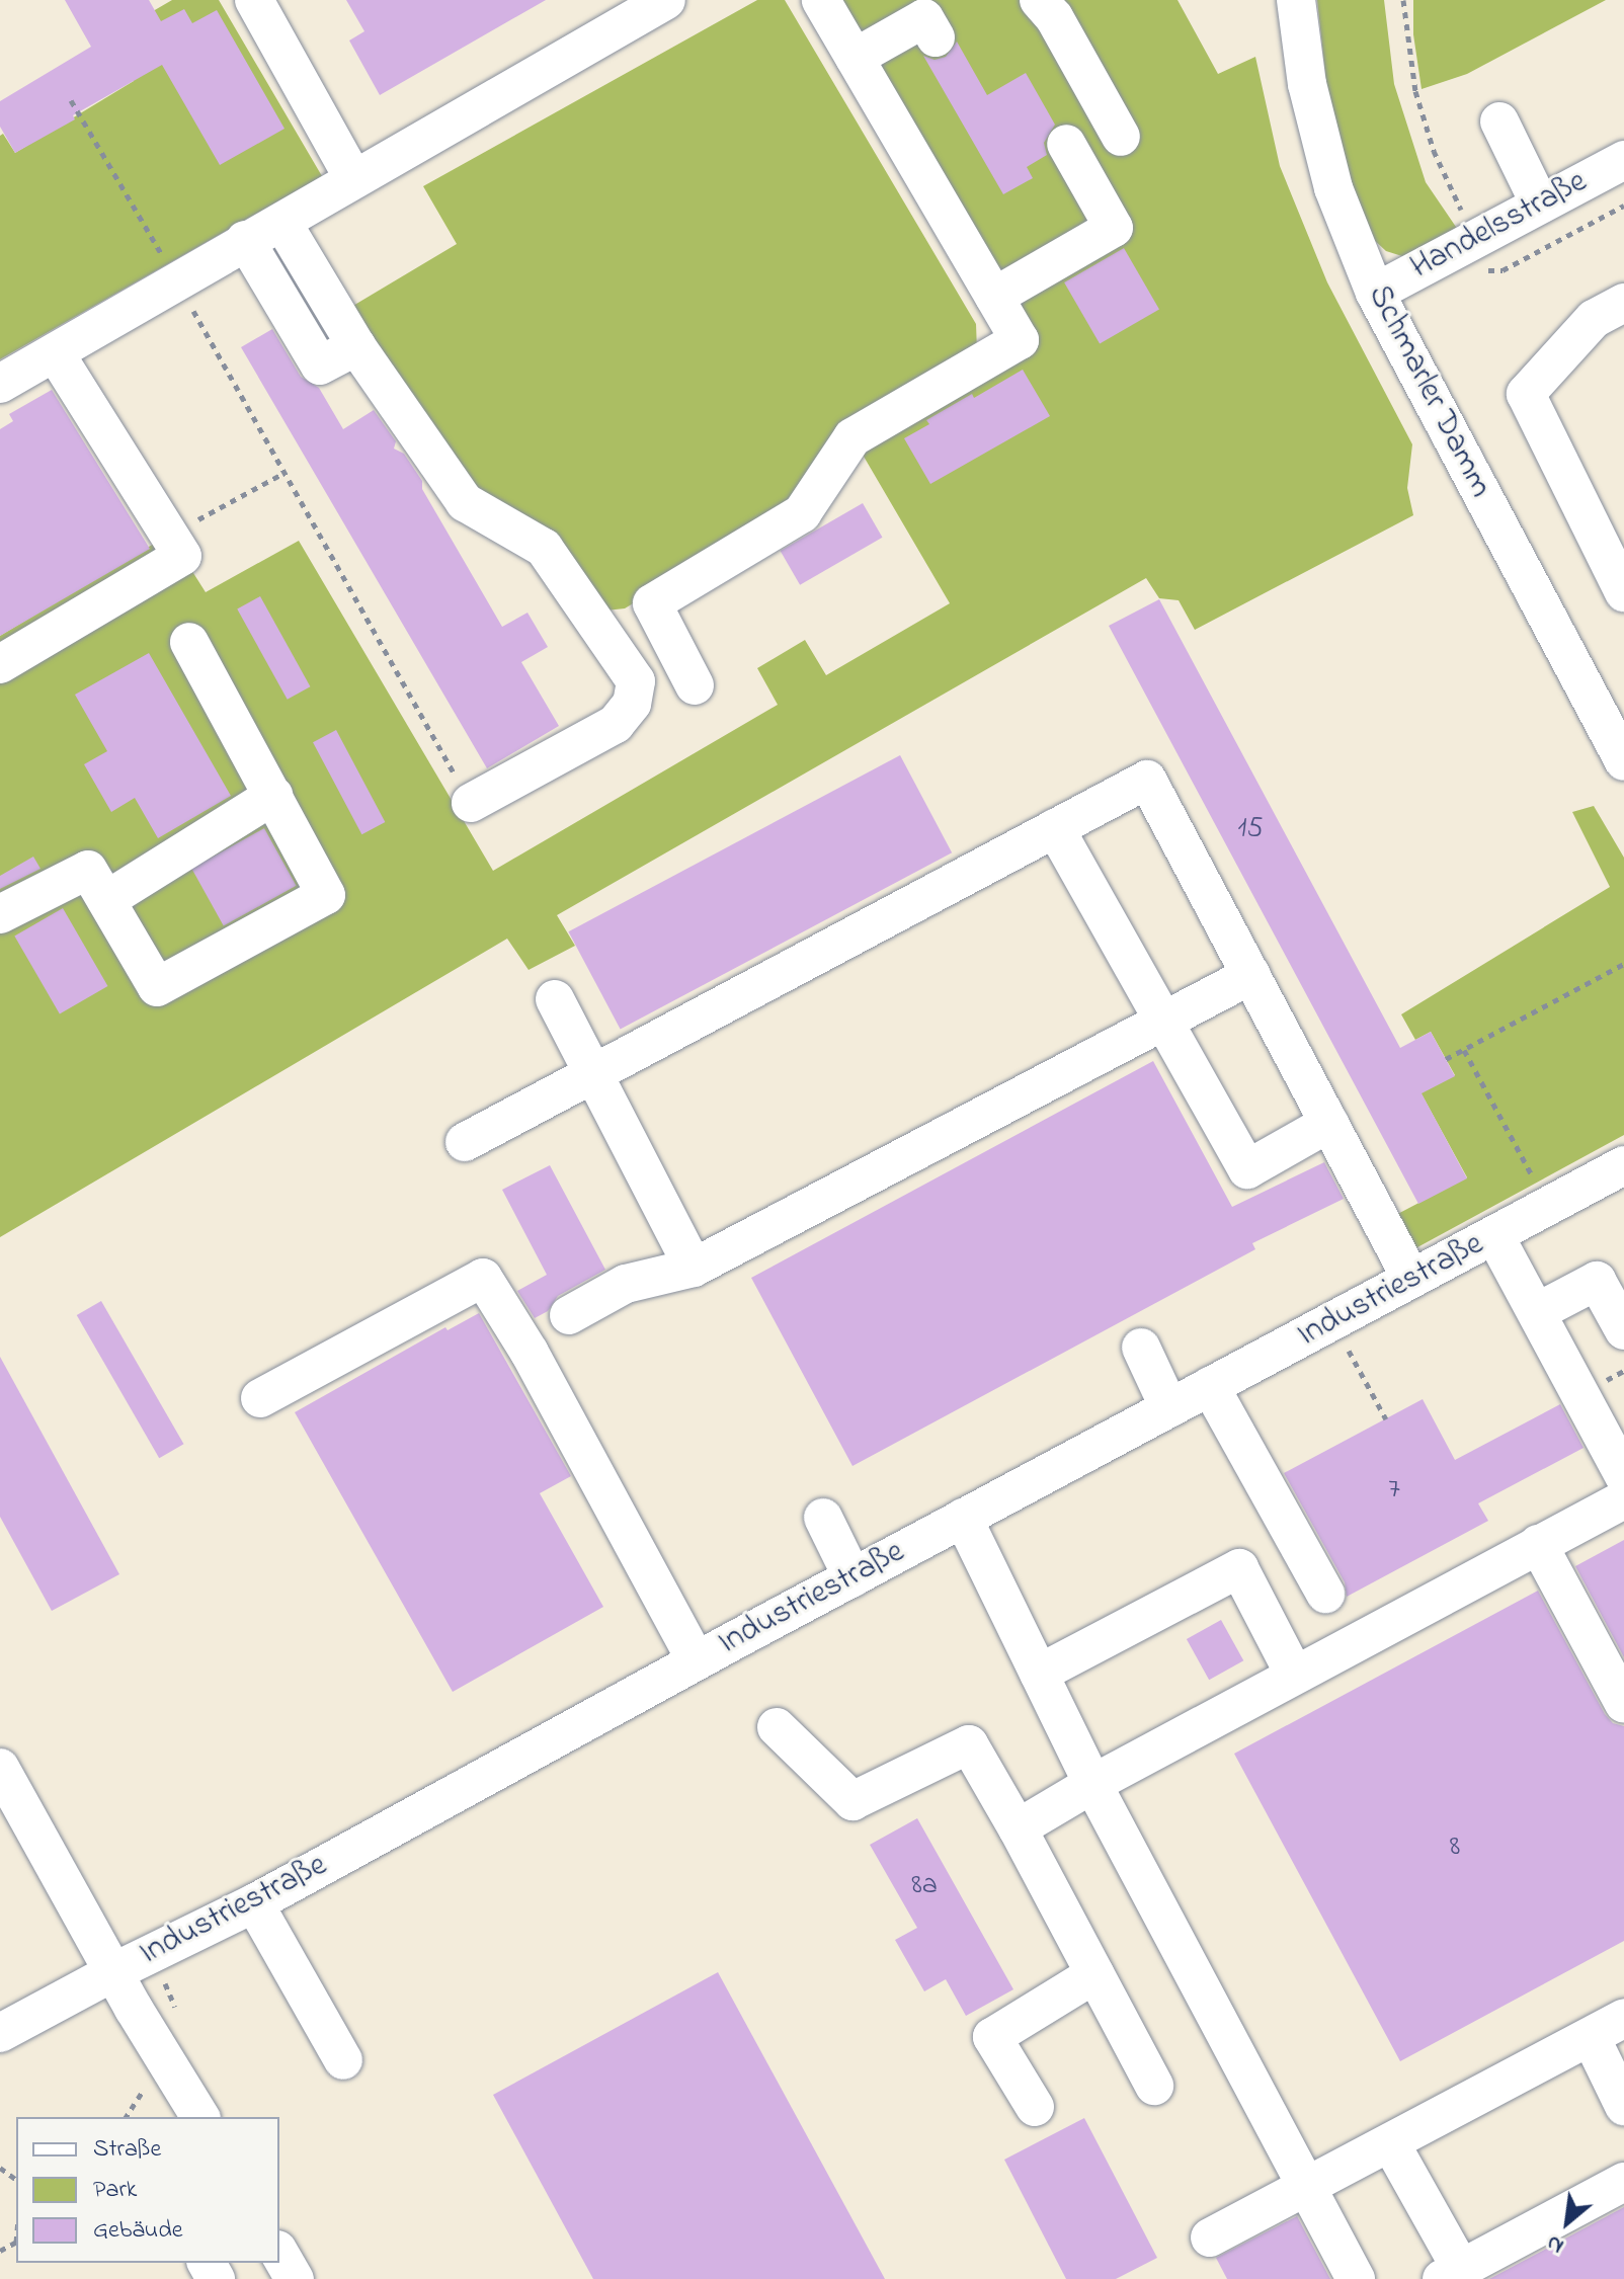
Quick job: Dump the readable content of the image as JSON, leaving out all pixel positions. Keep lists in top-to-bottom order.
{
  "streets": {
    "street": ["Handelsstraße", "Schmarler Damm", "Industriestraße"]
  },
  "crossings": [
    ["Handelsstraße", "Schmarler Damm"]
  ],
  "house_numbers": [
    "15",
    "7",
    "8",
    "8a"
  ],
  "legend": ["Straße", "Park", "Gebäude"],
  "north": "bottom left"
}
